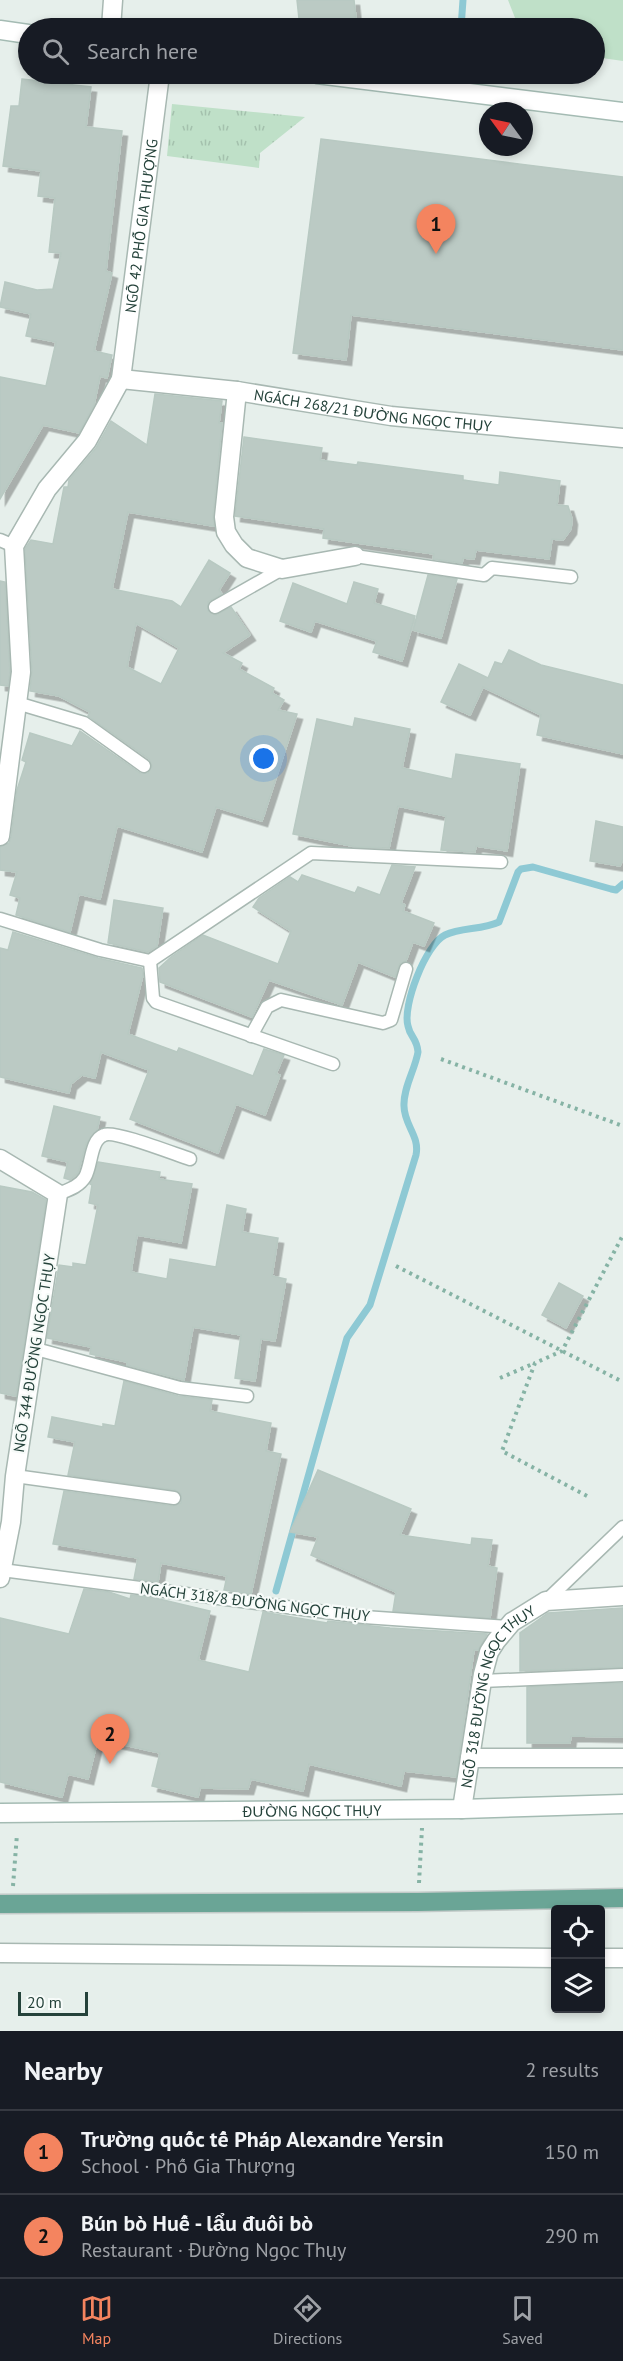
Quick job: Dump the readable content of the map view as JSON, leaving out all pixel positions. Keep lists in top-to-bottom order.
{
  "streets": {
    "street": [
      "NGÕ 42 PHỐ GIA THƯỢNG",
      "NGÁCH 268/21 ĐƯỜNG NGỌC THỤY",
      "NGÕ 344 ĐƯỜNG NGỌC THỤY",
      "NGÕ 318 ĐƯỜNG NGỌC THỤY",
      "ĐƯỜNG NGỌC THỤY"
    ],
    "lane": ["NGÁCH 318/8 ĐƯỜNG NGỌC THỤY"]
  },
  "crossings": [
    ["NGÕ 42 PHỐ GIA THƯỢNG", "NGÁCH 268/21 ĐƯỜNG NGỌC THỤY"],
    ["NGÕ 344 ĐƯỜNG NGỌC THỤY", "NGÁCH 318/8 ĐƯỜNG NGỌC THỤY"],
    ["NGÁCH 318/8 ĐƯỜNG NGỌC THỤY", "NGÕ 318 ĐƯỜNG NGỌC THỤY"],
    ["NGÕ 318 ĐƯỜNG NGỌC THỤY", "ĐƯỜNG NGỌC THỤY"]
  ],
  "scale_bar": "20 m",
  "north": "top left",
  "page": {
    "search": "Search here",
    "pins": ["1", "2"],
    "scale": "20 m",
    "heading": ["Nearby", "2 results"],
    "list": [
      {
        "mark": "1",
        "name": "Trường quốc tế Pháp Alexandre Yersin",
        "note": "School · Phố Gia Thượng",
        "value": "150 m"
      },
      {
        "mark": "2",
        "name": "Bún bò Huế - lẩu đuôi bò",
        "note": "Restaurant · Đường Ngọc Thụy",
        "value": "290 m"
      }
    ],
    "nav": ["Map", "Directions", "Saved"]
  }
}
